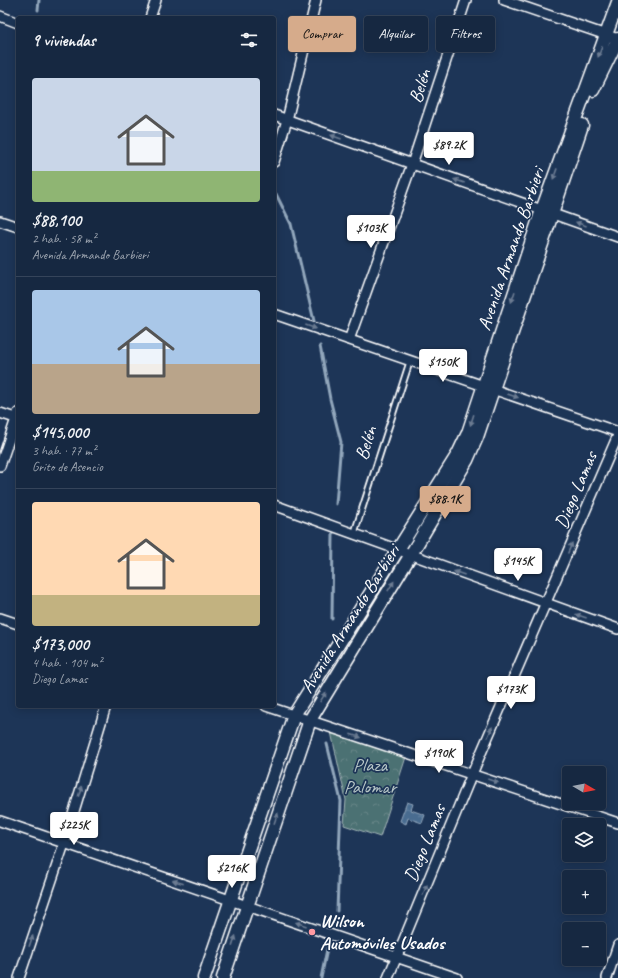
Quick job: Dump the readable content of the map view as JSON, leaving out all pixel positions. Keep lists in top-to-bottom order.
{
  "streets": {
    "street": ["Belén", "Avenida Armando Barbieri", "Diego Lamas"]
  },
  "one_way": ["Diego Lamas"],
  "parks": ["Plaza Palomar"],
  "places": ["Wilson Automóviles Usados"],
  "north": "right",
  "page": {
    "chip": ["Comprar", "Alquilar", "Filtros"],
    "heading": "9 viviendas",
    "list": [
      {
        "name": "$88,100",
        "note": "2 hab. · 58 m² · Avenida Armando Barbieri"
      },
      {
        "name": "$145,000",
        "note": "3 hab. · 77 m² · Grito de Asencio"
      },
      {
        "name": "$173,000",
        "note": "4 hab. · 104 m² · Diego Lamas"
      }
    ],
    "price": [
      "$89.2K",
      "$103K",
      "$150K",
      "$88.1K",
      "$145K",
      "$173K",
      "$190K",
      "$225K",
      "$216K"
    ],
    "map_buttons": ["+", "−"]
  }
}
